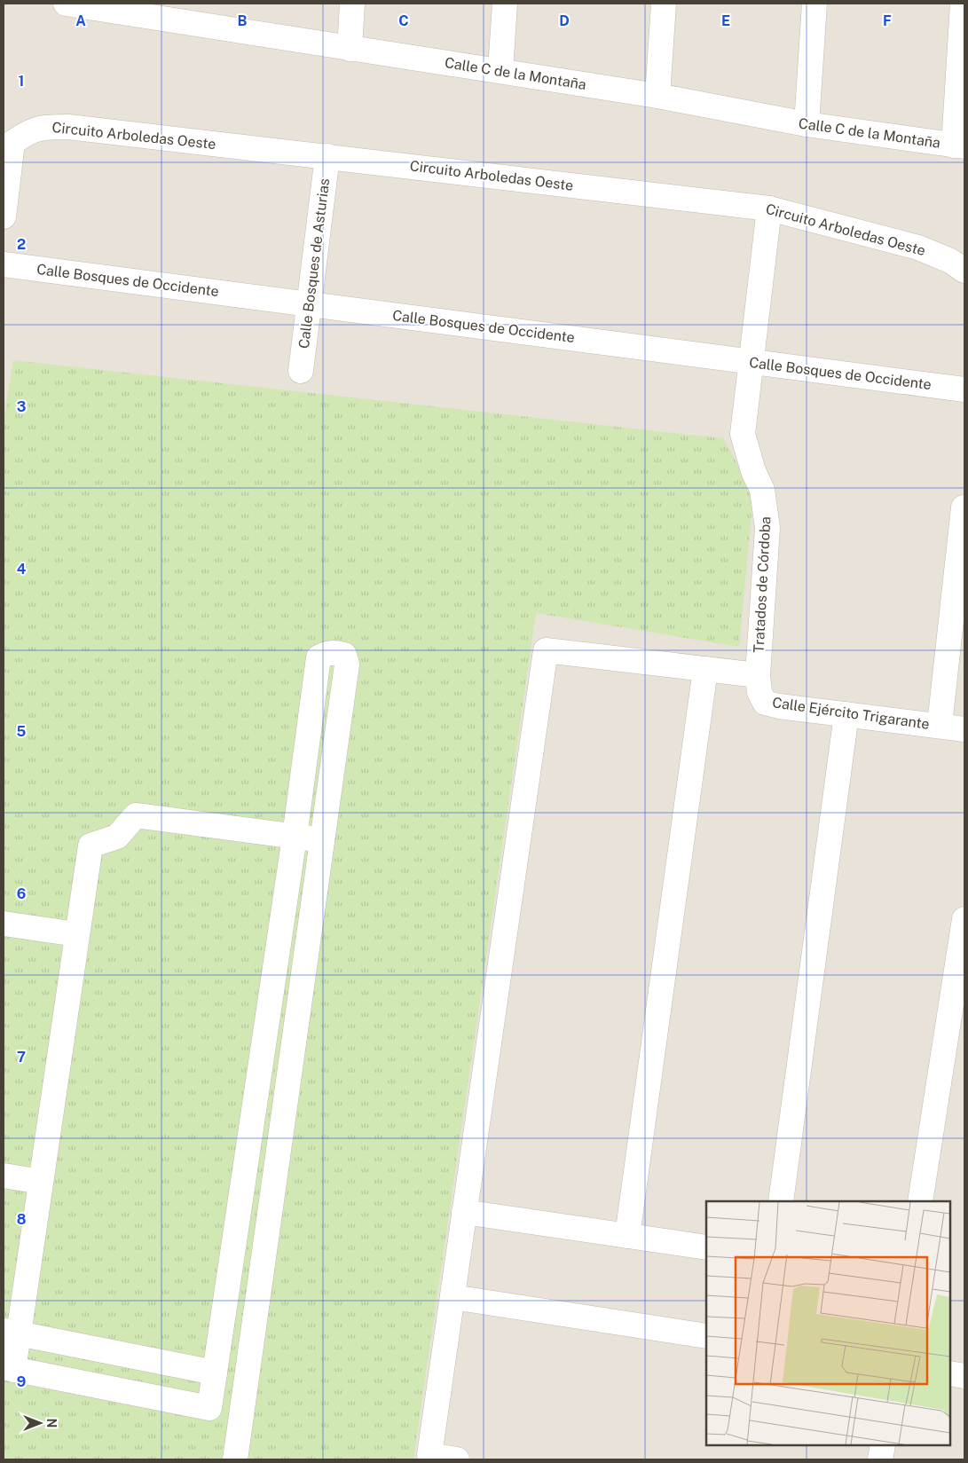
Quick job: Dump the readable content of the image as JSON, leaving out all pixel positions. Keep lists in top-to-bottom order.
{
  "streets": {
    "street": [
      "Calle C de la Montaña",
      "Circuito Arboledas Oeste",
      "Calle Bosques de Asturias",
      "Calle Bosques de Occidente",
      "Tratados de Córdoba",
      "Calle Ejército Trigarante"
    ]
  },
  "crossings": [
    ["Circuito Arboledas Oeste", "Calle Bosques de Asturias"],
    ["Circuito Arboledas Oeste", "Tratados de Córdoba"],
    ["Calle Bosques de Asturias", "Calle Bosques de Occidente"],
    ["Calle Bosques de Occidente", "Tratados de Córdoba"],
    ["Tratados de Córdoba", "Calle Ejército Trigarante"]
  ],
  "north": "right",
  "grid": {
    "columns": [
      "A",
      "B",
      "C",
      "D",
      "E",
      "F"
    ],
    "rows": [
      "1",
      "2",
      "3",
      "4",
      "5",
      "6",
      "7",
      "8",
      "9"
    ]
  }
}
